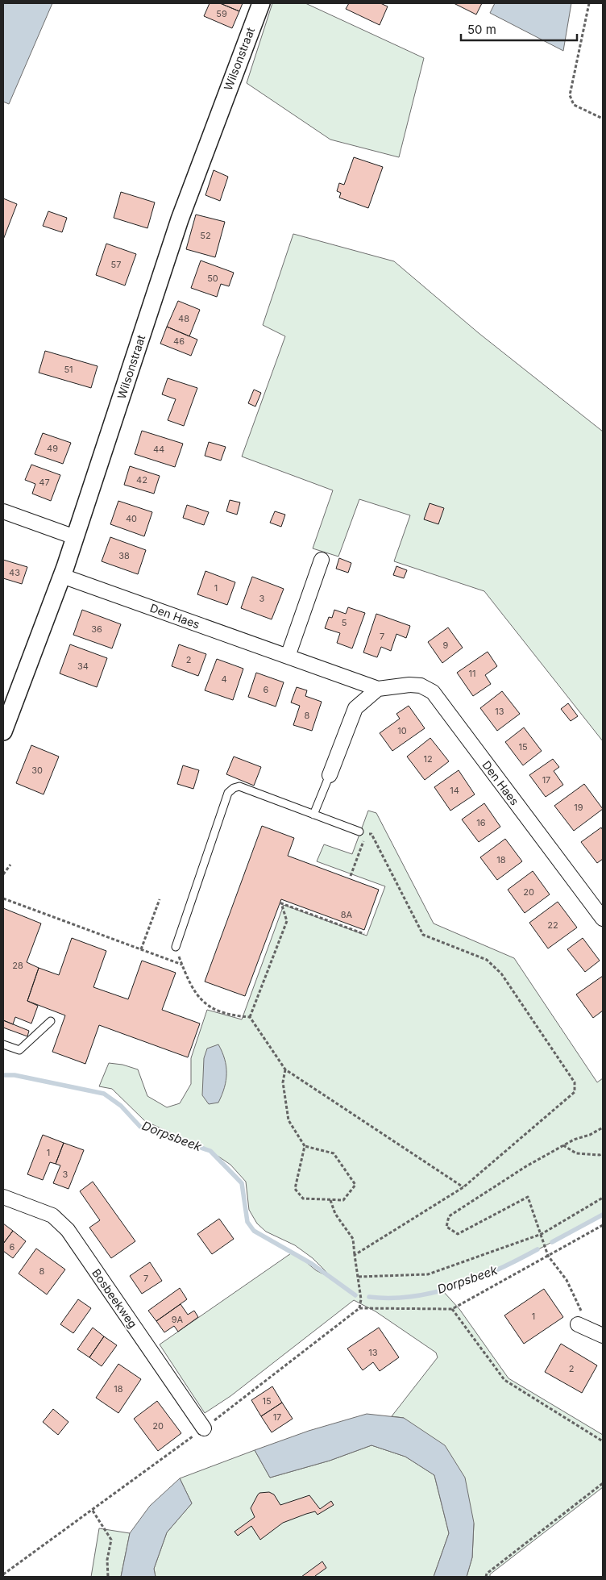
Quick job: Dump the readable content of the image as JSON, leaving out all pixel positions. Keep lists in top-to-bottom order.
{
  "streets": {
    "street": ["Wilsonstraat", "Den Haes", "Bosbeekweg"]
  },
  "crossings": [
    ["Wilsonstraat", "Den Haes"]
  ],
  "water": ["Dorpsbeek"],
  "house_numbers": [
    "59",
    "52",
    "57",
    "50",
    "48",
    "46",
    "51",
    "49",
    "44",
    "42",
    "47",
    "40",
    "38",
    "43",
    "1",
    "3",
    "5",
    "36",
    "7",
    "9",
    "2",
    "34",
    "11",
    "4",
    "6",
    "13",
    "8",
    "10",
    "15",
    "12",
    "30",
    "17",
    "14",
    "19",
    "16",
    "18",
    "20",
    "8A",
    "22",
    "28",
    "1",
    "3",
    "6",
    "8",
    "7",
    "1",
    "9A",
    "13",
    "2",
    "18",
    "15",
    "17",
    "20"
  ],
  "scale_bar": "50 m"
}
